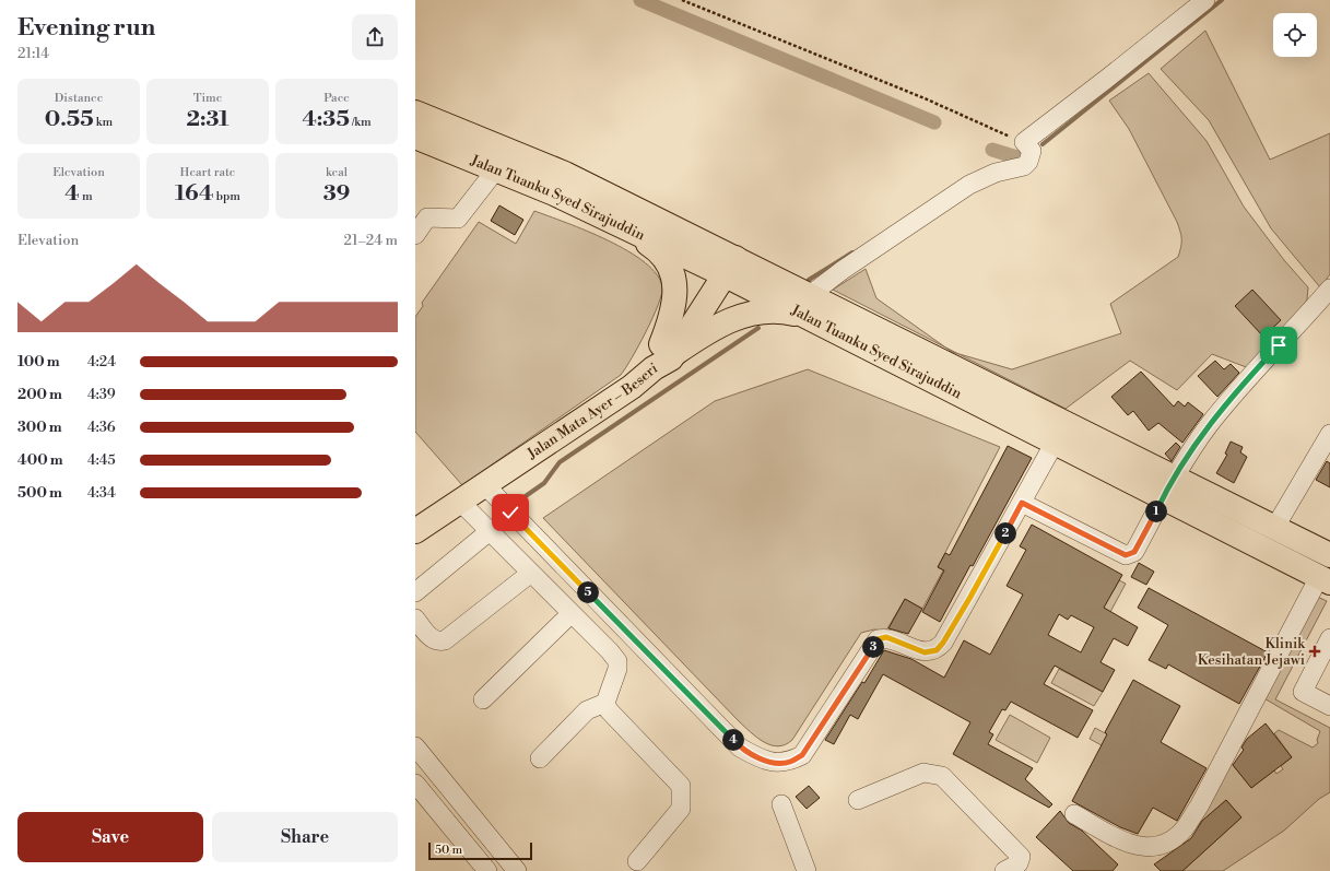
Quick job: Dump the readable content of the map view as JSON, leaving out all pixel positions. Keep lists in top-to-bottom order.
{
  "streets": {
    "main road": ["Jalan Tuanku Syed Sirajuddin", "Jalan Mata Ayer – Beseri"]
  },
  "crossings": [
    ["Jalan Tuanku Syed Sirajuddin", "Jalan Mata Ayer – Beseri"]
  ],
  "places": {
    "health": ["Klinik Kesihatan Jejawi"]
  },
  "scale_bar": "50 m",
  "page": {
    "heading": ["Evening run", "21:14"],
    "stats": [
      ["Distance", "0.55 km"],
      ["Time", "2:31"],
      ["Pace", "4:35 /km"],
      ["Elevation", "4 m"],
      ["Heart rate", "164 bpm"],
      ["kcal", "39"]
    ],
    "chart": ["Elevation", "21–24 m"],
    "list": [
      {
        "name": "100 m",
        "note": "4:24"
      },
      {
        "name": "200 m",
        "note": "4:39"
      },
      {
        "name": "300 m",
        "note": "4:36"
      },
      {
        "name": "400 m",
        "note": "4:45"
      },
      {
        "name": "500 m",
        "note": "4:34"
      }
    ],
    "pins": [
      "1",
      "2",
      "5",
      "3",
      "4"
    ],
    "buttons": ["Save", "Share"],
    "scale": "50 m"
  }
}
